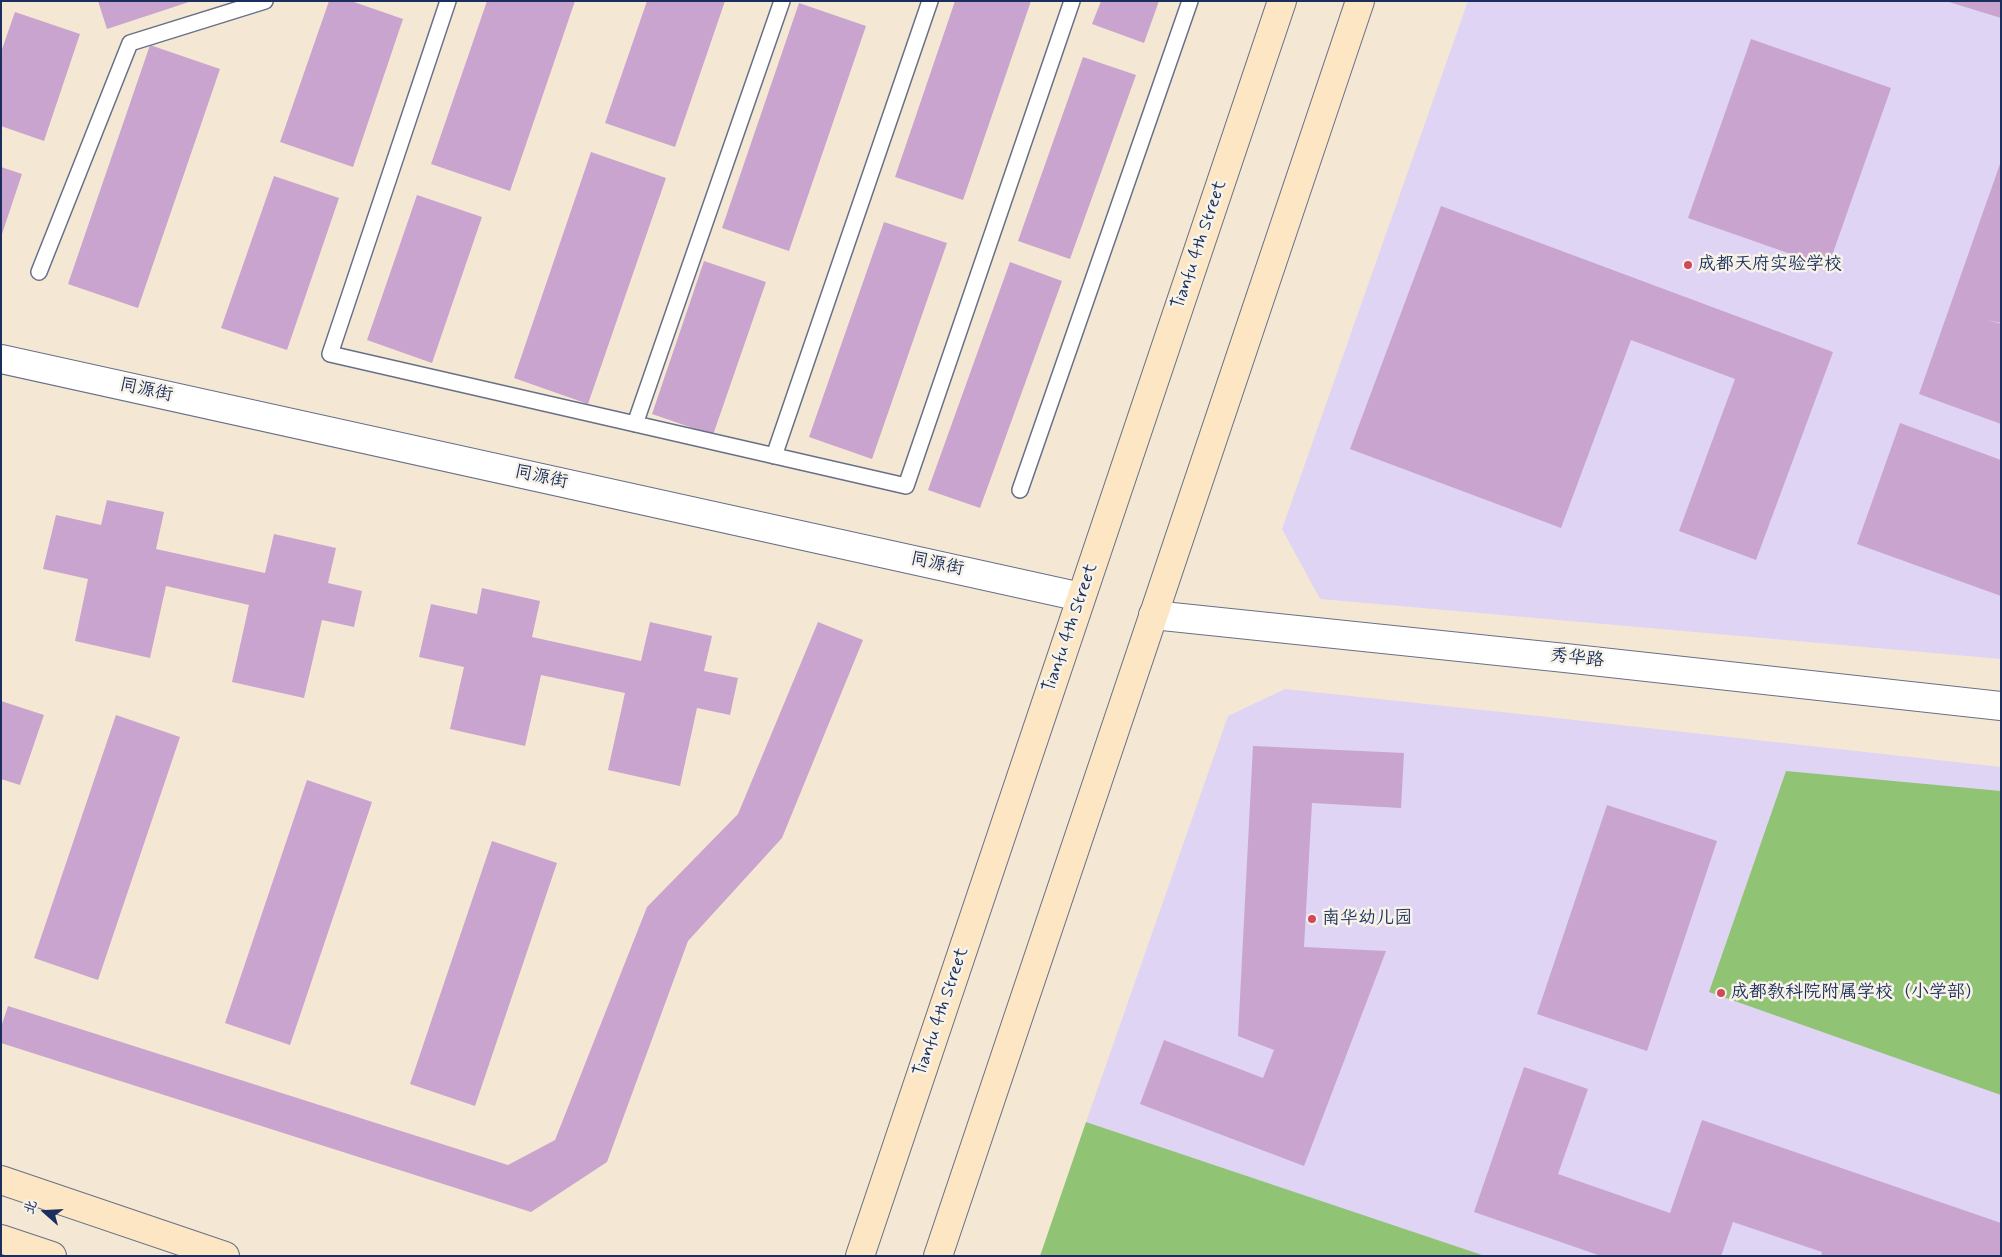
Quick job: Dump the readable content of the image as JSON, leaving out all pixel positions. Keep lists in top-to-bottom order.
{
  "streets": {
    "main road": ["Tianfu 4th Street"],
    "street": ["同源街", "秀华路"]
  },
  "crossings": [
    ["Tianfu 4th Street", "同源街"]
  ],
  "places": ["成都天府实验学校", "南华幼儿园", "成都教科院附属学校（小学部）"],
  "north": "left"
}
